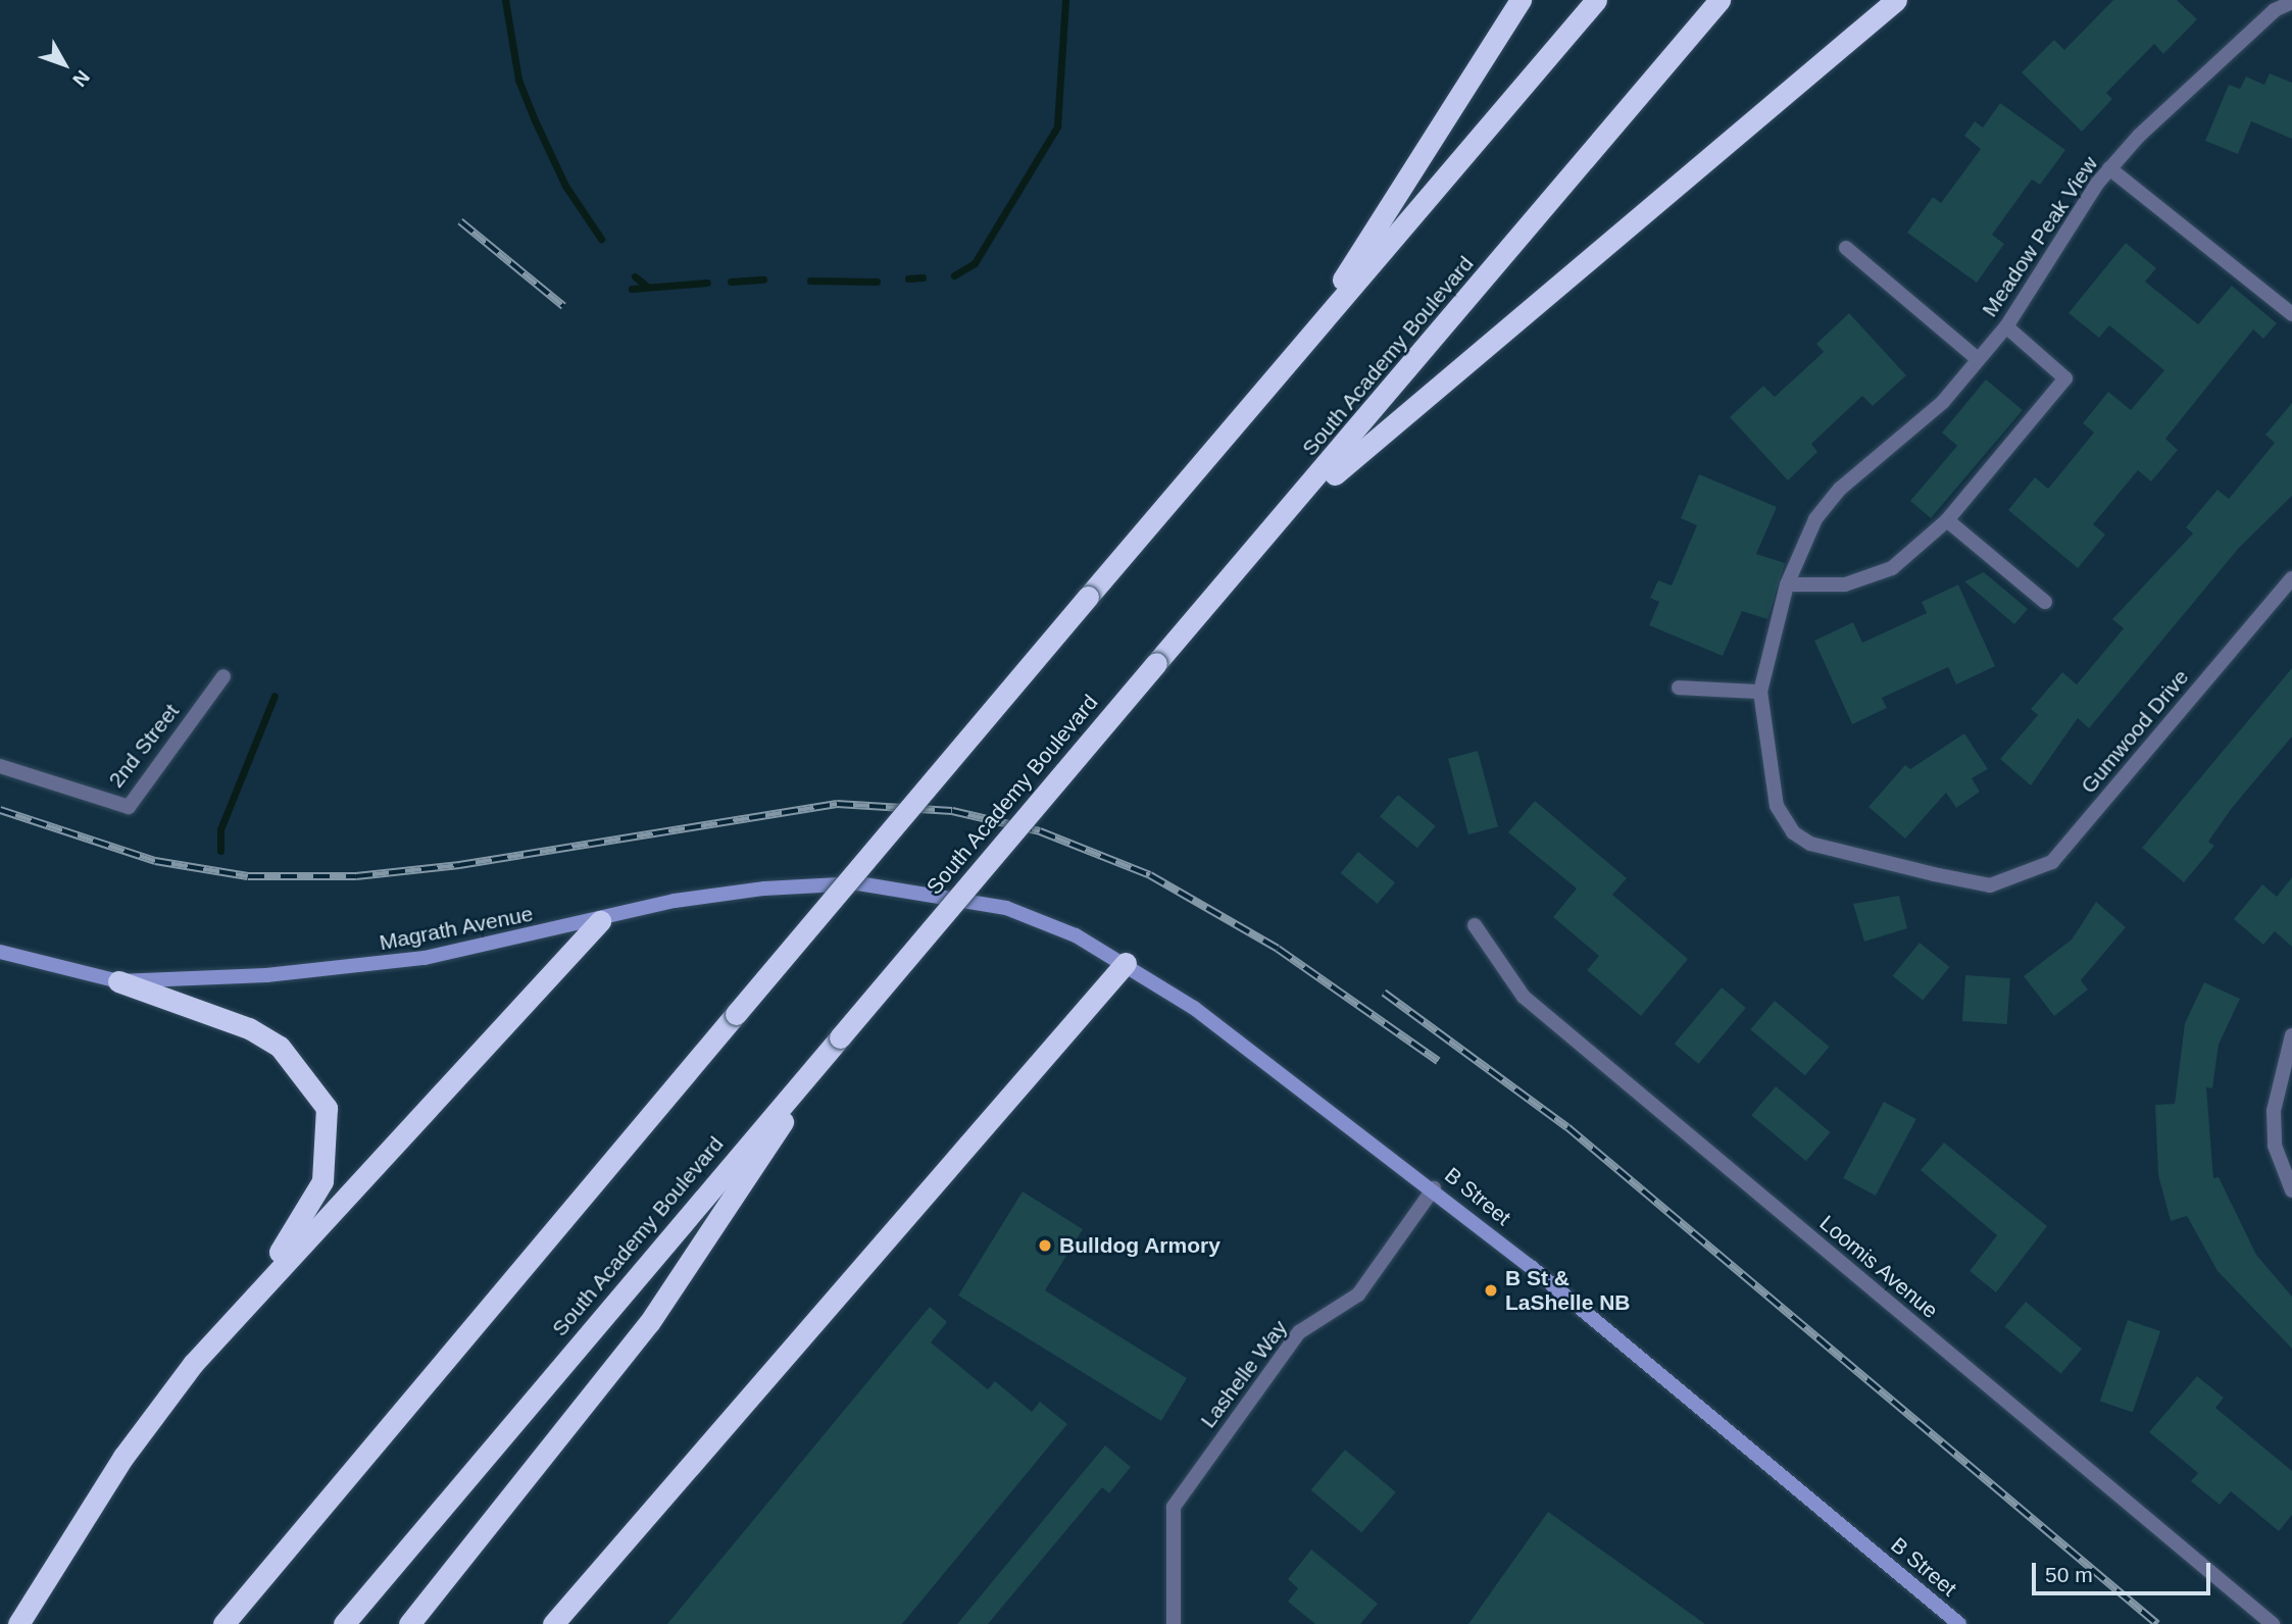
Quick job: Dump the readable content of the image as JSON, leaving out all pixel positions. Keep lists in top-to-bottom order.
{
  "streets": {
    "highway": ["South Academy Boulevard"],
    "main road": ["Magrath Avenue", "B Street"],
    "street": [
      "Meadow Peak View",
      "Gumwood Drive",
      "2nd Street",
      "Loomis Avenue",
      "Lashelle Way"
    ]
  },
  "crossings": [
    ["Meadow Peak View", "Gumwood Drive"],
    ["Magrath Avenue", "B Street"],
    ["B Street", "Lashelle Way"]
  ],
  "places": ["Bulldog Armory", "B St & LaShelle NB"],
  "scale_bar": "50 m",
  "north": "bottom right"
}
